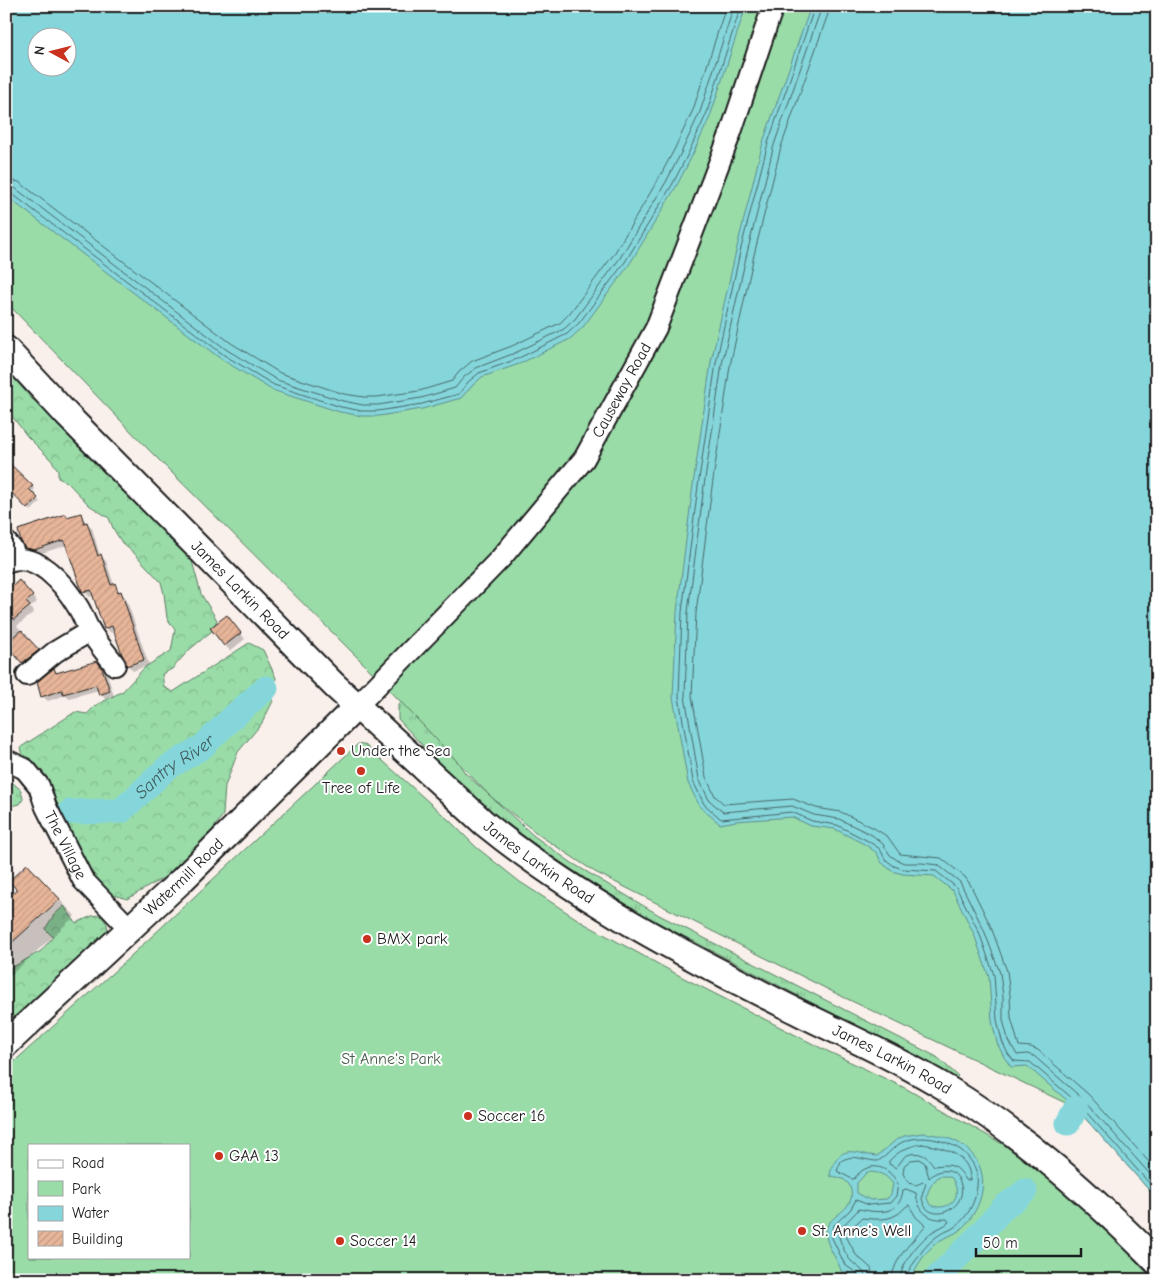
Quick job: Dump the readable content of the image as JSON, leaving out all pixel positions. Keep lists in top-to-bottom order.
{
  "streets": {
    "main road": ["James Larkin Road", "Watermill Road"],
    "street": ["Causeway Road", "The Village"]
  },
  "crossings": [
    ["Causeway Road", "James Larkin Road"],
    ["Causeway Road", "Watermill Road"],
    ["James Larkin Road", "Watermill Road"],
    ["The Village", "Watermill Road"]
  ],
  "water": ["Santry River"],
  "parks": ["St Anne's Park"],
  "places": [
    "Under the Sea",
    "Tree of Life",
    "BMX park",
    "Soccer 16",
    "GAA 13",
    "St. Anne's Well",
    "Soccer 14"
  ],
  "legend": [
    "Road",
    "Park",
    "Water",
    "Building"
  ],
  "scale_bar": "50 m",
  "north": "left"
}
